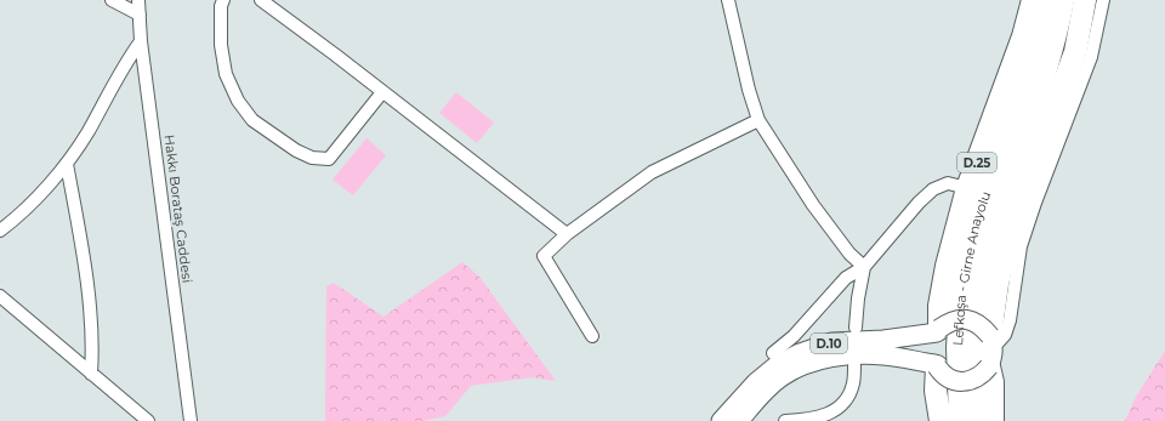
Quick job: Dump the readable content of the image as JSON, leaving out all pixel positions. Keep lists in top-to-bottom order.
{
  "streets": {
    "highway": ["D.25", "Lefkoşa - Girne Anayolu"],
    "main road": ["D.10"],
    "street": ["Hakkı Borataş Caddesi"]
  },
  "crossings": [
    ["D.25", "Lefkoşa - Girne Anayolu"],
    ["D.25", "D.10"]
  ]
}
